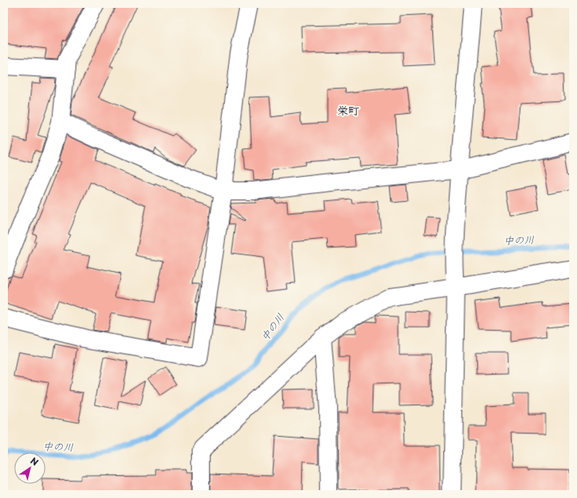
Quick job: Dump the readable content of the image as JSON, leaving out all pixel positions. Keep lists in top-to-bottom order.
{
  "districts": ["栄町"],
  "water": ["中の川"],
  "north": "top right"
}
